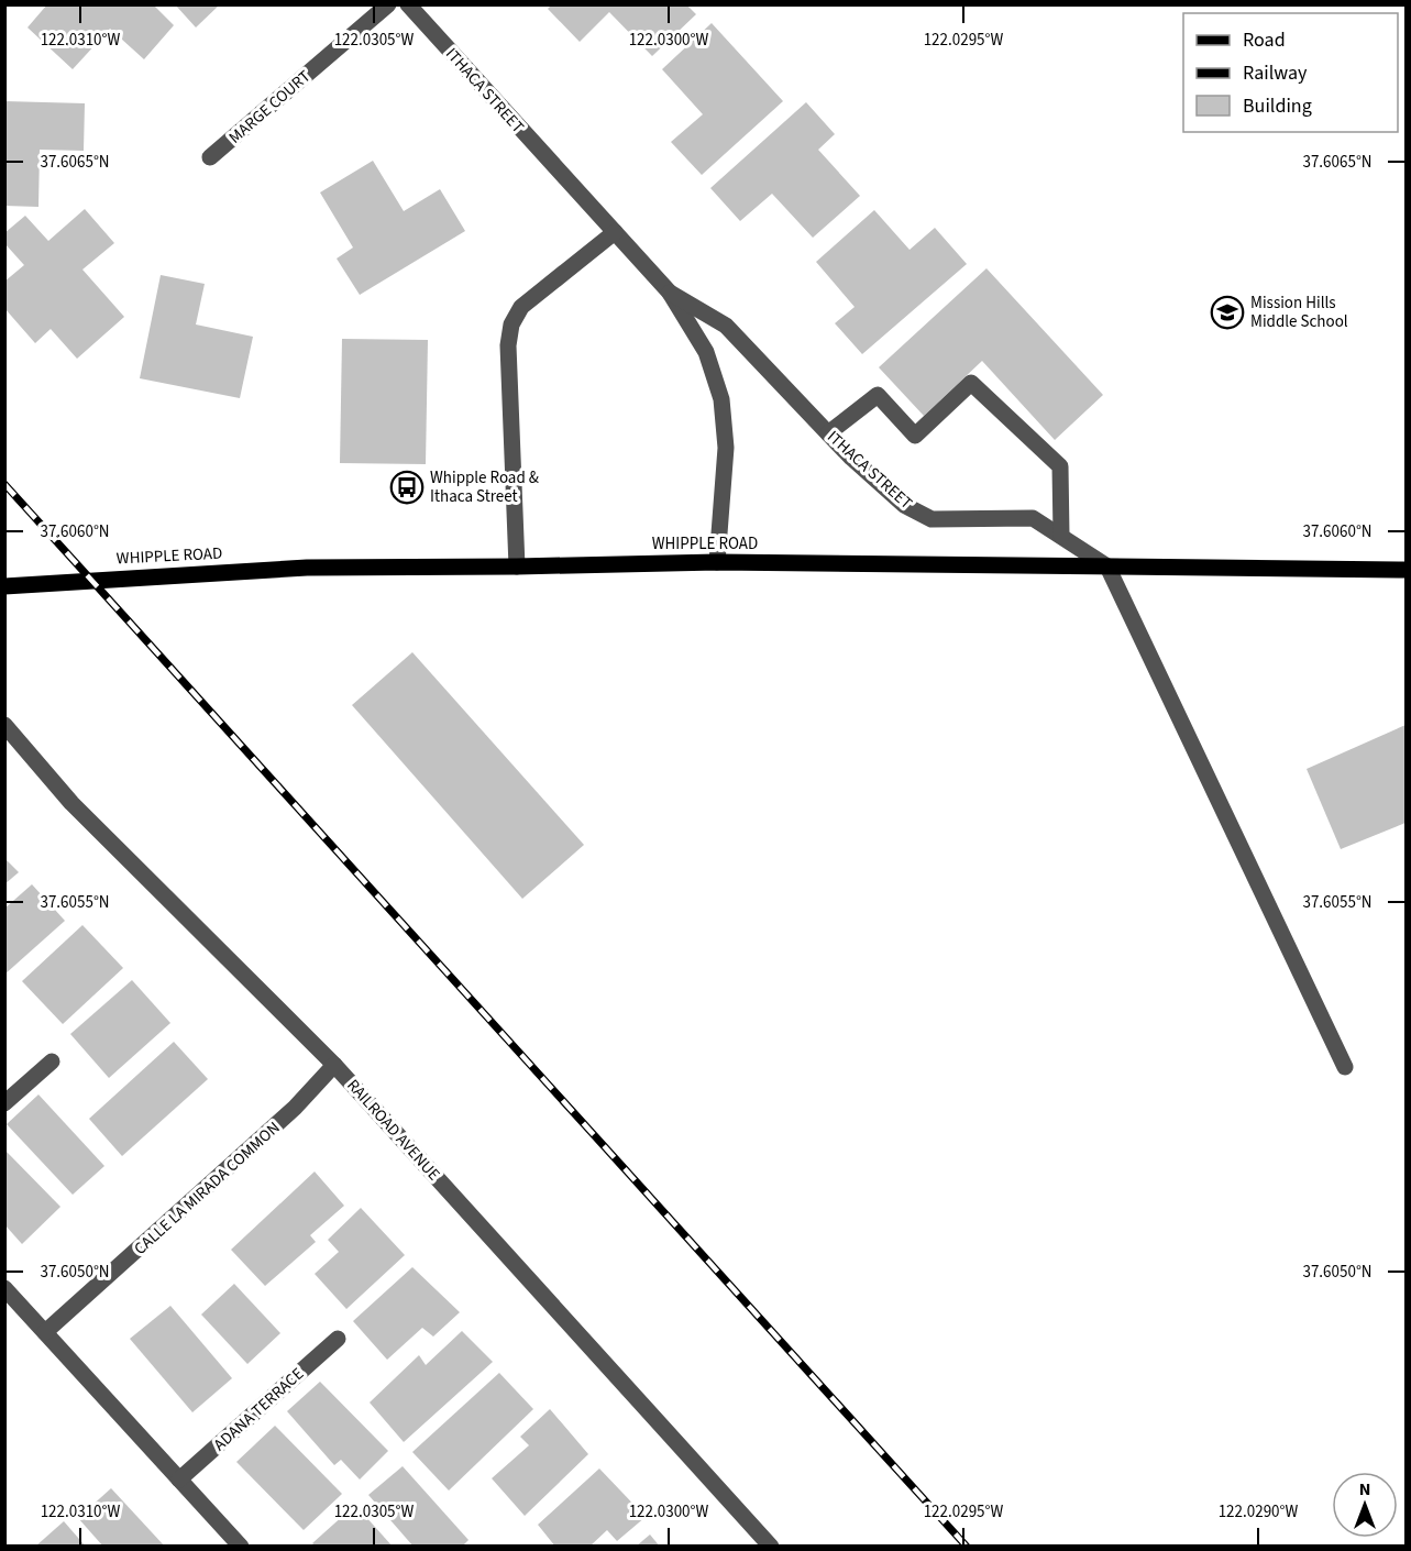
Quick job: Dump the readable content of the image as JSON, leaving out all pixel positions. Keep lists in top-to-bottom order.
{
  "streets": {
    "main road": ["WHIPPLE ROAD"],
    "street": [
      "ITHACA STREET",
      "MARGE COURT",
      "RAILROAD AVENUE",
      "CALLE LA MIRADA COMMON",
      "ADANA TERRACE"
    ]
  },
  "crossings": [
    ["ITHACA STREET", "WHIPPLE ROAD"],
    ["RAILROAD AVENUE", "CALLE LA MIRADA COMMON"]
  ],
  "places": {
    "school or university": ["Mission Hills Middle School"],
    "bus stop": ["Whipple Road & Ithaca Street"]
  },
  "legend": ["Road", "Railway", "Building"],
  "north": "top",
  "coordinates": [
    "122.0310°W",
    "122.0305°W",
    "122.0300°W",
    "122.0295°W",
    "37.6065°N",
    "37.6060°N",
    "37.6055°N",
    "37.6050°N",
    "122.0290°W"
  ]
}
